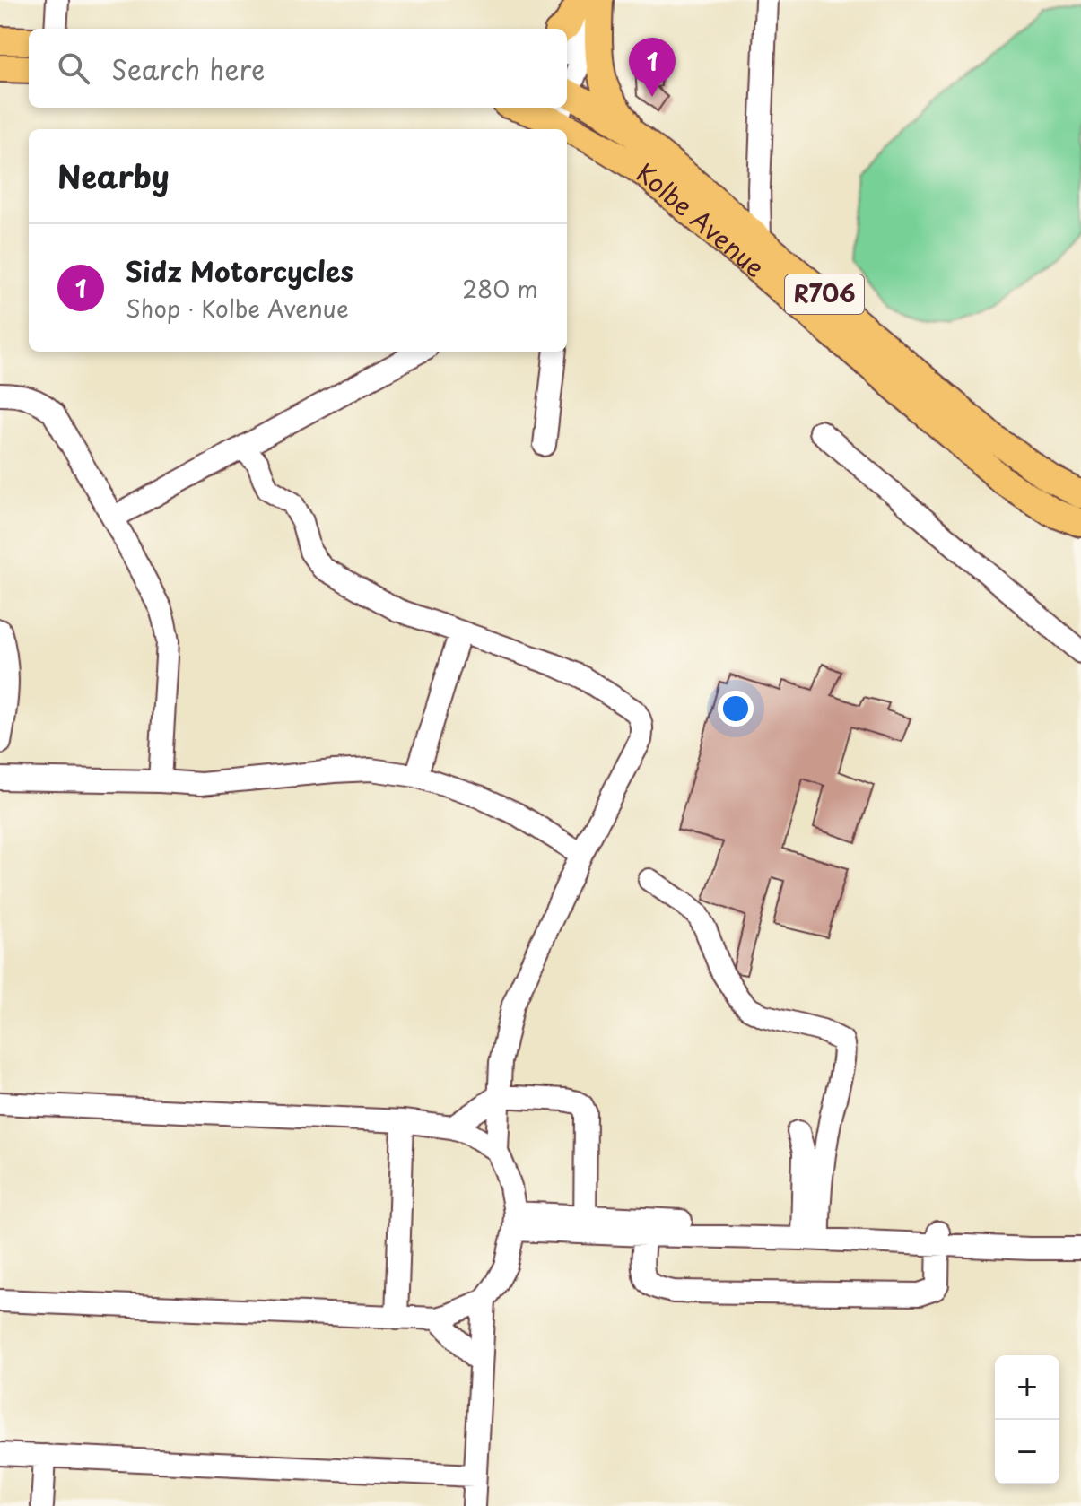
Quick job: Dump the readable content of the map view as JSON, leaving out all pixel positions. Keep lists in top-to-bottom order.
{
  "streets": {
    "main road": ["Kolbe Avenue", "R706"]
  },
  "page": {
    "search": "Search here",
    "pins": "1",
    "heading": "Nearby",
    "list": [
      {
        "mark": "1",
        "name": "Sidz Motorcycles",
        "note": "Shop · Kolbe Avenue",
        "value": "280 m"
      }
    ],
    "map_buttons": ["+", "−"]
  }
}
